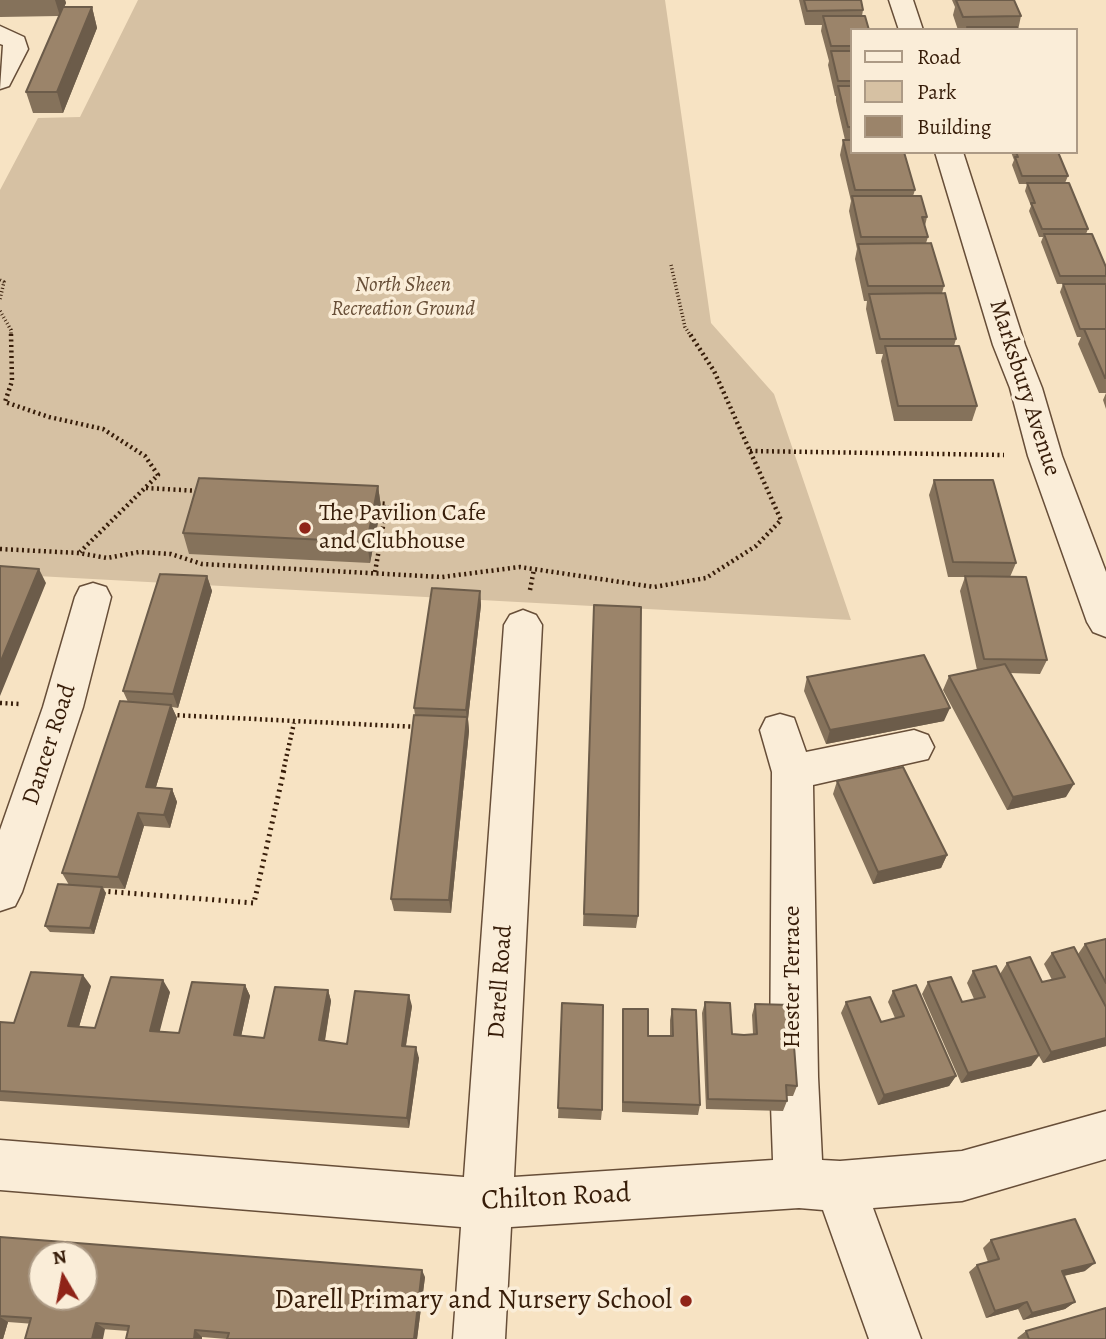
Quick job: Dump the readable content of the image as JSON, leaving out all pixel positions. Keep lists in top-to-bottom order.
{
  "streets": {
    "street": [
      "Marksbury Avenue",
      "Dancer Road",
      "Hester Terrace",
      "Darell Road",
      "Chilton Road"
    ]
  },
  "crossings": [
    ["Hester Terrace", "Chilton Road"],
    ["Darell Road", "Chilton Road"]
  ],
  "parks": ["North Sheen Recreation Ground"],
  "places": ["The Pavilion Cafe and Clubhouse", "Darell Primary and Nursery School"],
  "legend": ["Road", "Park", "Building"],
  "north": "top"
}
